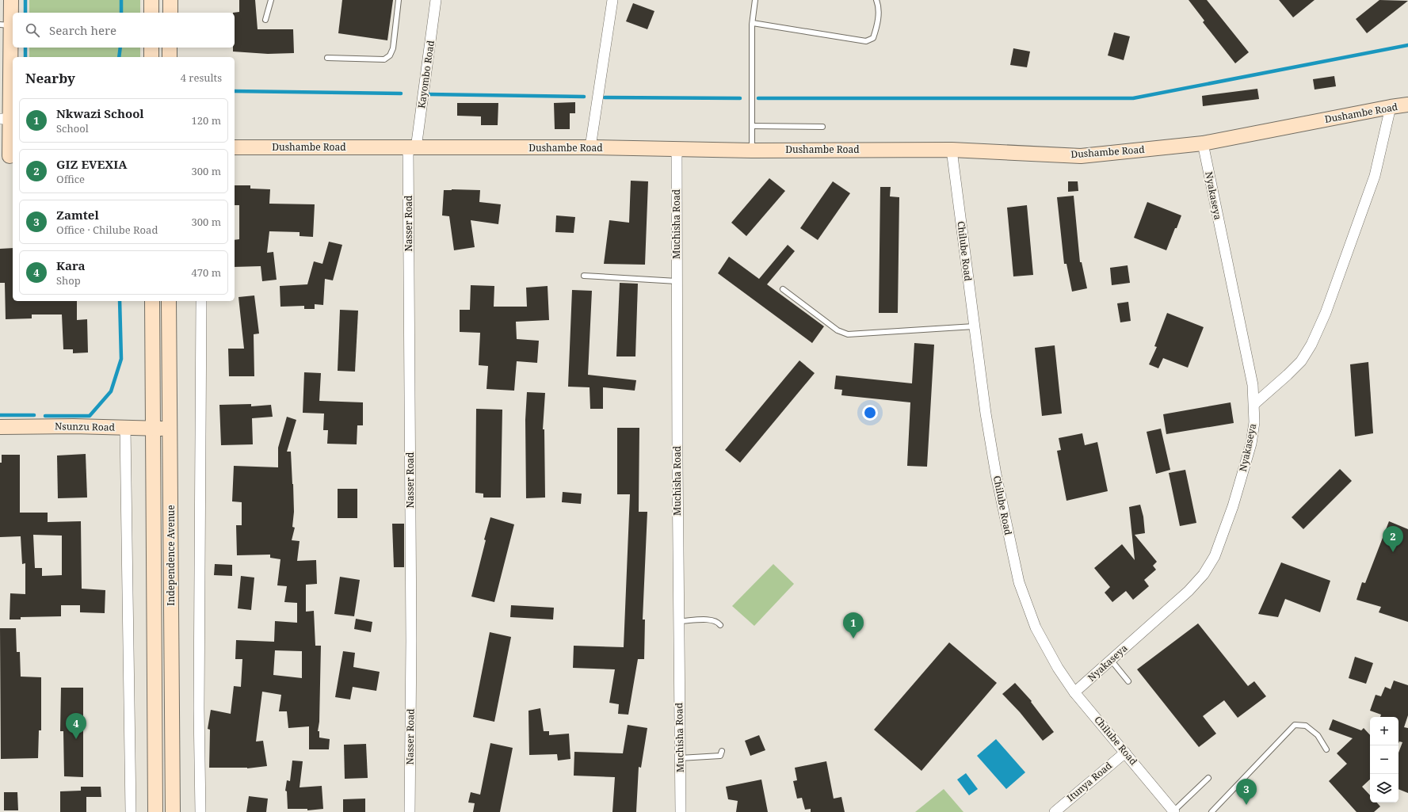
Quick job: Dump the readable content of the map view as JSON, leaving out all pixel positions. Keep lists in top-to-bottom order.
{
  "streets": {
    "street": [
      "Kayombo Road",
      "Dushambe Road",
      "Nyakaseya",
      "Nasser Road",
      "Muchisha Road",
      "Chilube Road",
      "Nsunzu Road",
      "Independence Avenue",
      "Itunya Road"
    ]
  },
  "crossings": [
    ["Kayombo Road", "Dushambe Road"],
    ["Kayombo Road", "Nasser Road"],
    ["Dushambe Road", "Nyakaseya"],
    ["Dushambe Road", "Nasser Road"],
    ["Dushambe Road", "Muchisha Road"],
    ["Dushambe Road", "Chilube Road"],
    ["Nyakaseya", "Chilube Road"],
    ["Chilube Road", "Itunya Road"],
    ["Nsunzu Road", "Independence Avenue"]
  ],
  "page": {
    "search": "Search here",
    "heading": ["Nearby", "4 results"],
    "list": [
      {
        "mark": "1",
        "name": "Nkwazi School",
        "note": "School",
        "value": "120 m"
      },
      {
        "mark": "2",
        "name": "GIZ EVEXIA",
        "note": "Office",
        "value": "300 m"
      },
      {
        "mark": "3",
        "name": "Zamtel",
        "note": "Office · Chilube Road",
        "value": "300 m"
      },
      {
        "mark": "4",
        "name": "Kara",
        "note": "Shop",
        "value": "470 m"
      }
    ],
    "pins": [
      "2",
      "1",
      "4",
      "3"
    ],
    "map_buttons": ["+", "−"]
  }
}
